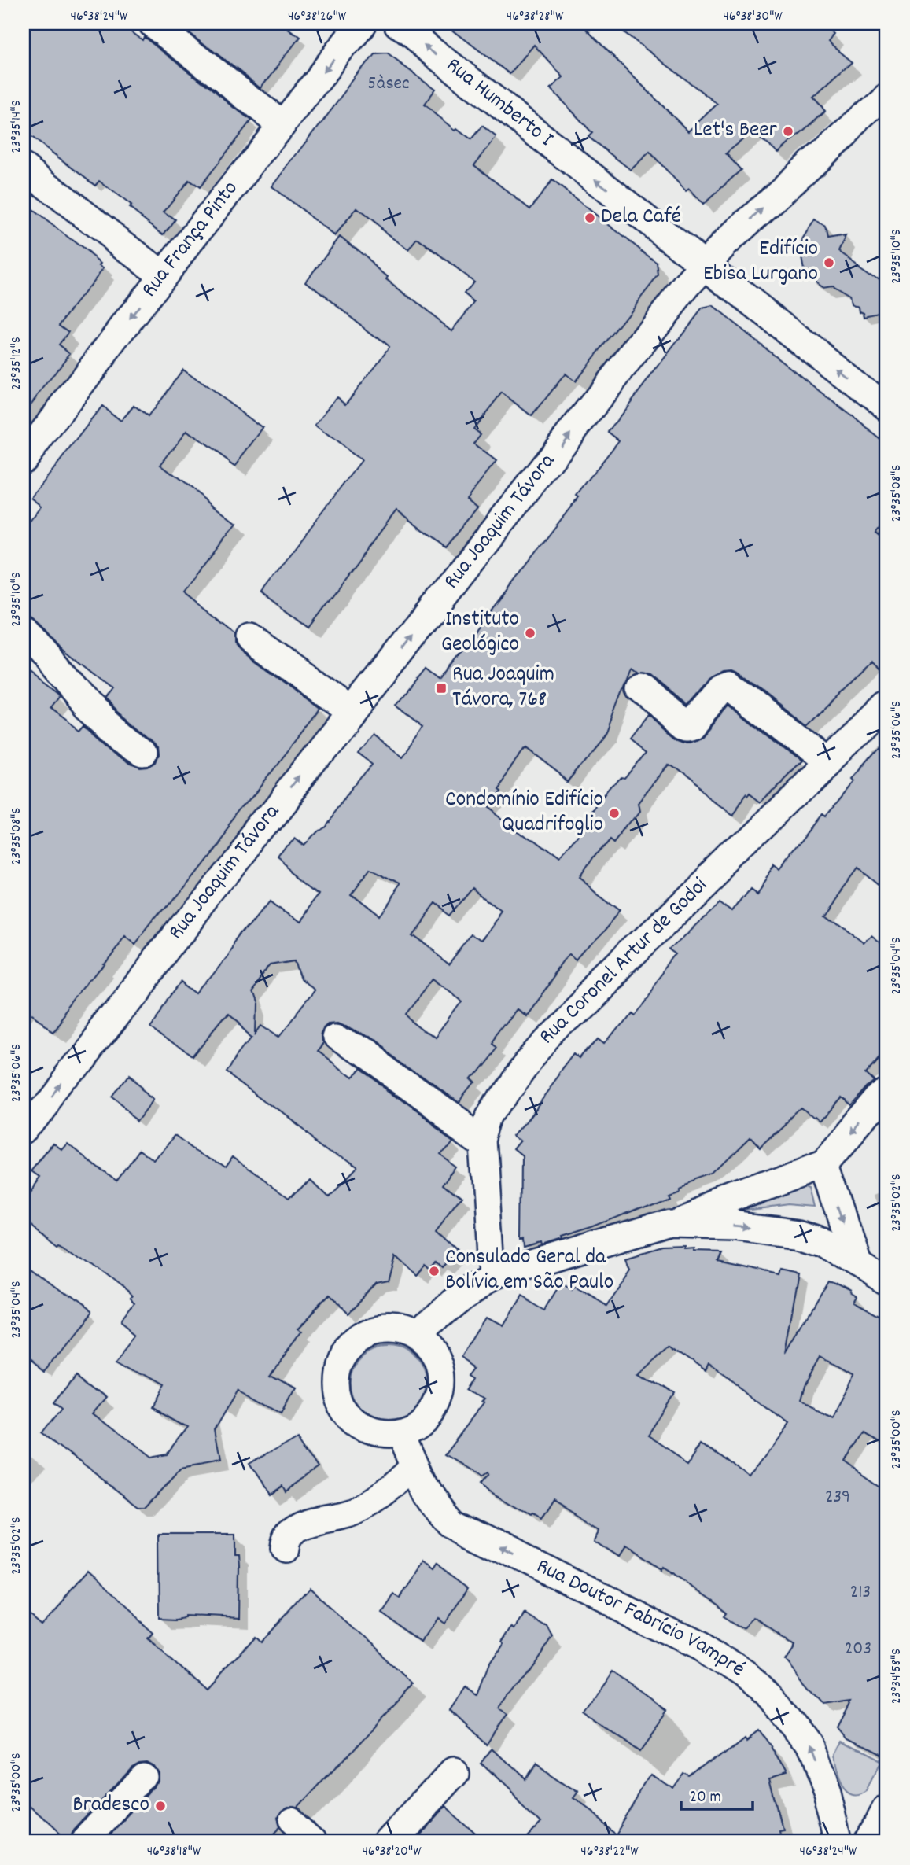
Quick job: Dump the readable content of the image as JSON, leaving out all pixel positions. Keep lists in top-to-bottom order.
{
  "streets": {
    "street": [
      "Rua Humberto I",
      "Rua França Pinto",
      "Rua Joaquim Távora",
      "Rua Coronel Artur de Godoi",
      "Rua Doutor Fabrício Vampré"
    ]
  },
  "crossings": [
    ["Rua Humberto I", "Rua Joaquim Távora"]
  ],
  "one_way": [
    "Rua Humberto I",
    "Rua França Pinto",
    "Rua Joaquim Távora",
    "Rua Doutor Fabrício Vampré"
  ],
  "places": {
    "other": [
      "Let's Beer",
      "Dela Café",
      "Edifício Ebisa Lurgano",
      "Instituto Geológico",
      "Condomínio Edifício Quadrifoglio",
      "Consulado Geral da Bolívia em São Paulo",
      "Bradesco"
    ],
    "transit": ["Rua Joaquim Távora, 768"]
  },
  "house_numbers": [
    "5àsec",
    "239",
    "213",
    "203"
  ],
  "scale_bar": "20 m",
  "coordinates": [
    "46°38'24\"W",
    "46°38'26\"W",
    "46°38'28\"W",
    "46°38'30\"W",
    "23°35'14\"S",
    "23°35'10\"S",
    "23°35'12\"S",
    "23°35'08\"S",
    "23°35'06\"S",
    "23°35'04\"S",
    "23°35'02\"S",
    "23°35'00\"S",
    "23°34'58\"S",
    "46°38'18\"W",
    "46°38'20\"W",
    "46°38'22\"W"
  ]
}
